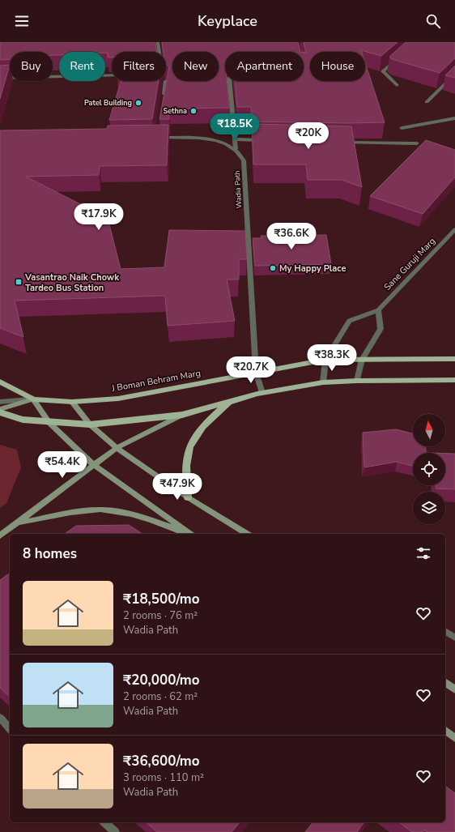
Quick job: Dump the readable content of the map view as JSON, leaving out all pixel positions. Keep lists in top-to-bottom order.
{
  "streets": {
    "main road": ["J Boman Behram Marg"],
    "street": ["Wadia Path", "Sane Guruji Marg"]
  },
  "crossings": [
    ["Wadia Path", "J Boman Behram Marg"],
    ["Sane Guruji Marg", "J Boman Behram Marg"]
  ],
  "places": {
    "other": ["Patel Building", "Sethna", "My Happy Place"],
    "transit": ["Vasantrao Naik Chowk Tardeo Bus Station"]
  },
  "north": "top",
  "page": {
    "header": "Keyplace",
    "chip": [
      "Buy",
      "Rent",
      "Filters",
      "New",
      "Apartment",
      "House"
    ],
    "price": [
      "₹18.5K",
      "₹20K",
      "₹17.9K",
      "₹36.6K",
      "₹38.3K",
      "₹20.7K",
      "₹54.4K",
      "₹47.9K"
    ],
    "heading": "8 homes",
    "list": [
      {
        "name": "₹18,500/mo",
        "note": "2 rooms · 76 m² · Wadia Path"
      },
      {
        "name": "₹20,000/mo",
        "note": "2 rooms · 62 m² · Wadia Path"
      },
      {
        "name": "₹36,600/mo",
        "note": "3 rooms · 110 m² · Wadia Path"
      }
    ]
  }
}
